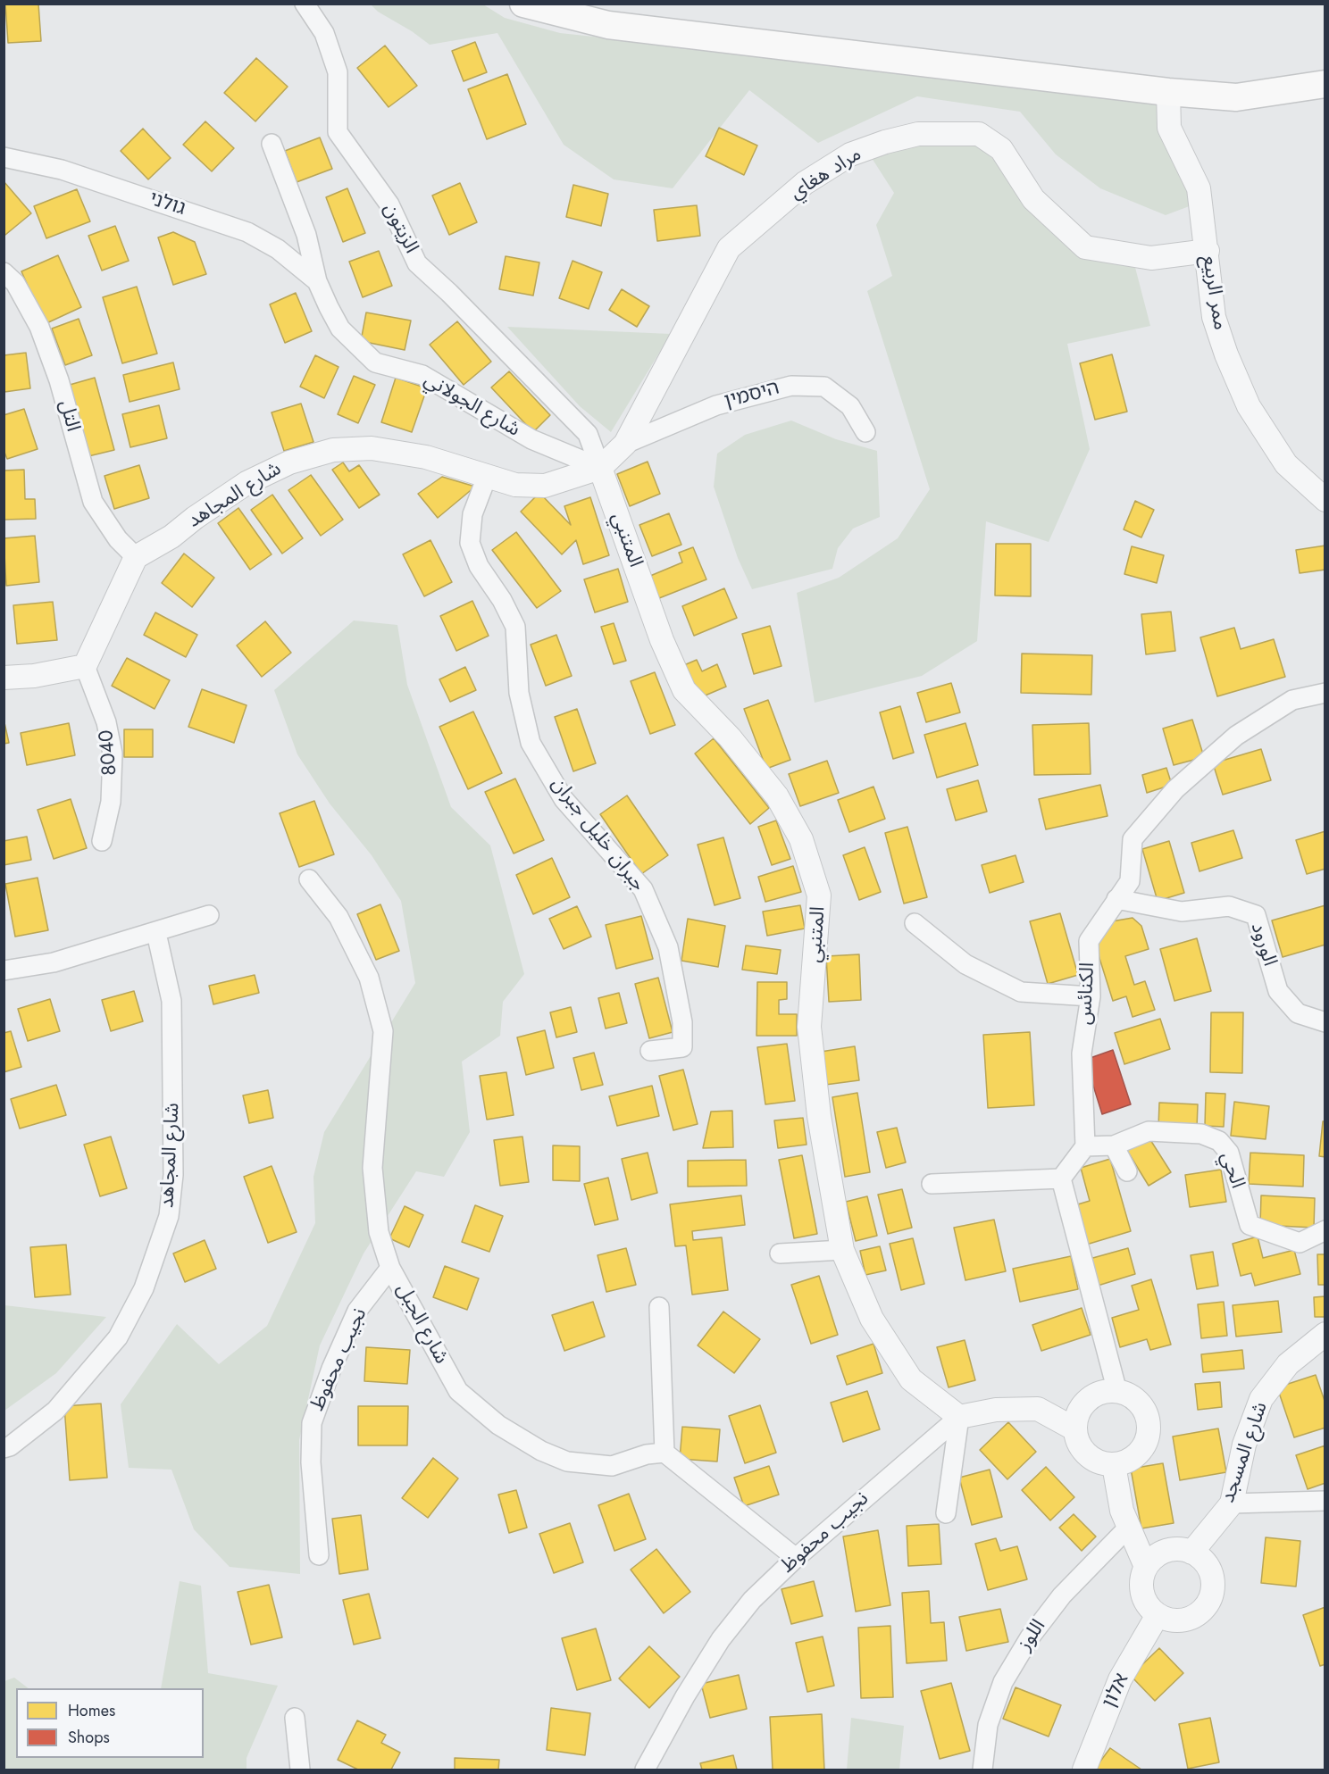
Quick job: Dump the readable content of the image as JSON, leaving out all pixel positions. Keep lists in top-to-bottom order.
{
  "streets": {
    "street": [
      "مراد هغاي",
      "גולני",
      "الزيتون",
      "ممر الربيع",
      "היסמין",
      "شارع الجولاني",
      "التل",
      "شارع المجاهد",
      "المتنبي",
      "8040",
      "جبران خليل جبران",
      "الورود",
      "الكنائس",
      "الحي",
      "شارع الجبل",
      "نجيب محفوظ",
      "شارع المسجد",
      "اللوز",
      "אלון"
    ]
  },
  "crossings": [
    ["مراد هغاي", "الزيتون"],
    ["مراد هغاي", "ممر الربيع"],
    ["مراد هغاي", "היסמין"],
    ["مراد هغاي", "شارع الجولاني"],
    ["مراد هغاي", "شارع المجاهد"],
    ["مراد هغاي", "المتنبي"],
    ["גולני", "شارع الجولاني"],
    ["الزيتون", "شارع الجولاني"],
    ["الزيتون", "شارع المجاهد"],
    ["الزيتون", "المتنبي"],
    ["شارع الجولاني", "شارع المجاهد"],
    ["شارع الجولاني", "المتنبي"],
    ["التل", "شارع المجاهد"],
    ["شارع المجاهد", "المتنبي"],
    ["شارع المجاهد", "جبران خليل جبران"],
    ["المتنبي", "نجيب محفوظ"],
    ["الورود", "الكنائس"],
    ["الكنائس", "الحي"],
    ["شارع الجبل", "نجيب محفوظ"],
    ["شارع المسجد", "אלון"]
  ],
  "legend": ["Homes", "Shops"]
}
